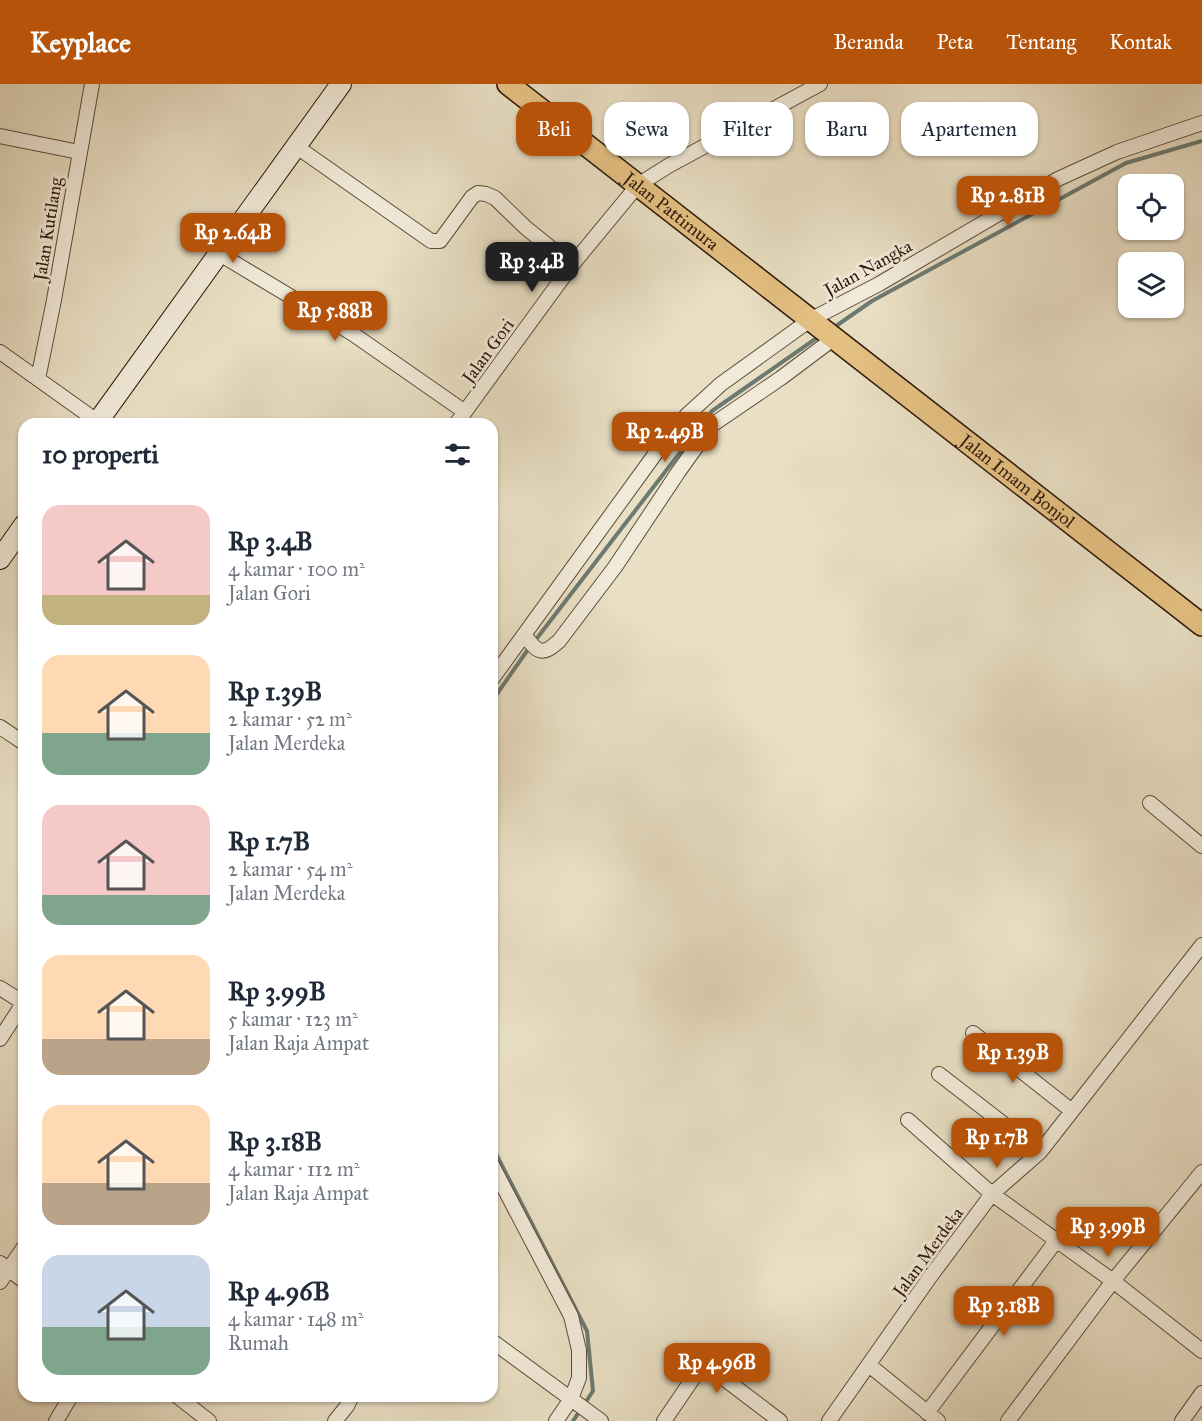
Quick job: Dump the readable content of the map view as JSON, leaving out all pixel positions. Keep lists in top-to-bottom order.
{
  "streets": {
    "main road": ["Jalan Pattimura", "Jalan Imam Bonjol"],
    "street": [
      "Jalan Kutilang",
      "Jalan Nangka",
      "Jalan Gori",
      "Jalan Merdeka"
    ]
  },
  "crossings": [
    ["Jalan Pattimura", "Jalan Nangka"],
    ["Jalan Pattimura", "Jalan Gori"],
    ["Jalan Pattimura", "Jalan Imam Bonjol"]
  ],
  "page": {
    "header": "Keyplace",
    "nav": [
      "Beranda",
      "Peta",
      "Tentang",
      "Kontak"
    ],
    "chip": [
      "Beli",
      "Sewa",
      "Filter",
      "Baru",
      "Apartemen"
    ],
    "price": [
      "Rp 2.81B",
      "Rp 2.64B",
      "Rp 3.4B",
      "Rp 5.88B",
      "Rp 2.49B",
      "Rp 1.39B",
      "Rp 1.7B",
      "Rp 3.99B",
      "Rp 3.18B",
      "Rp 4.96B"
    ],
    "heading": "10 properti",
    "list": [
      {
        "name": "Rp 3.4B",
        "note": "4 kamar · 100 m² · Jalan Gori"
      },
      {
        "name": "Rp 1.39B",
        "note": "2 kamar · 52 m² · Jalan Merdeka"
      },
      {
        "name": "Rp 1.7B",
        "note": "2 kamar · 54 m² · Jalan Merdeka"
      },
      {
        "name": "Rp 3.99B",
        "note": "5 kamar · 123 m² · Jalan Raja Ampat"
      },
      {
        "name": "Rp 3.18B",
        "note": "4 kamar · 112 m² · Jalan Raja Ampat"
      },
      {
        "name": "Rp 4.96B",
        "note": "4 kamar · 148 m² · Rumah"
      }
    ]
  }
}
